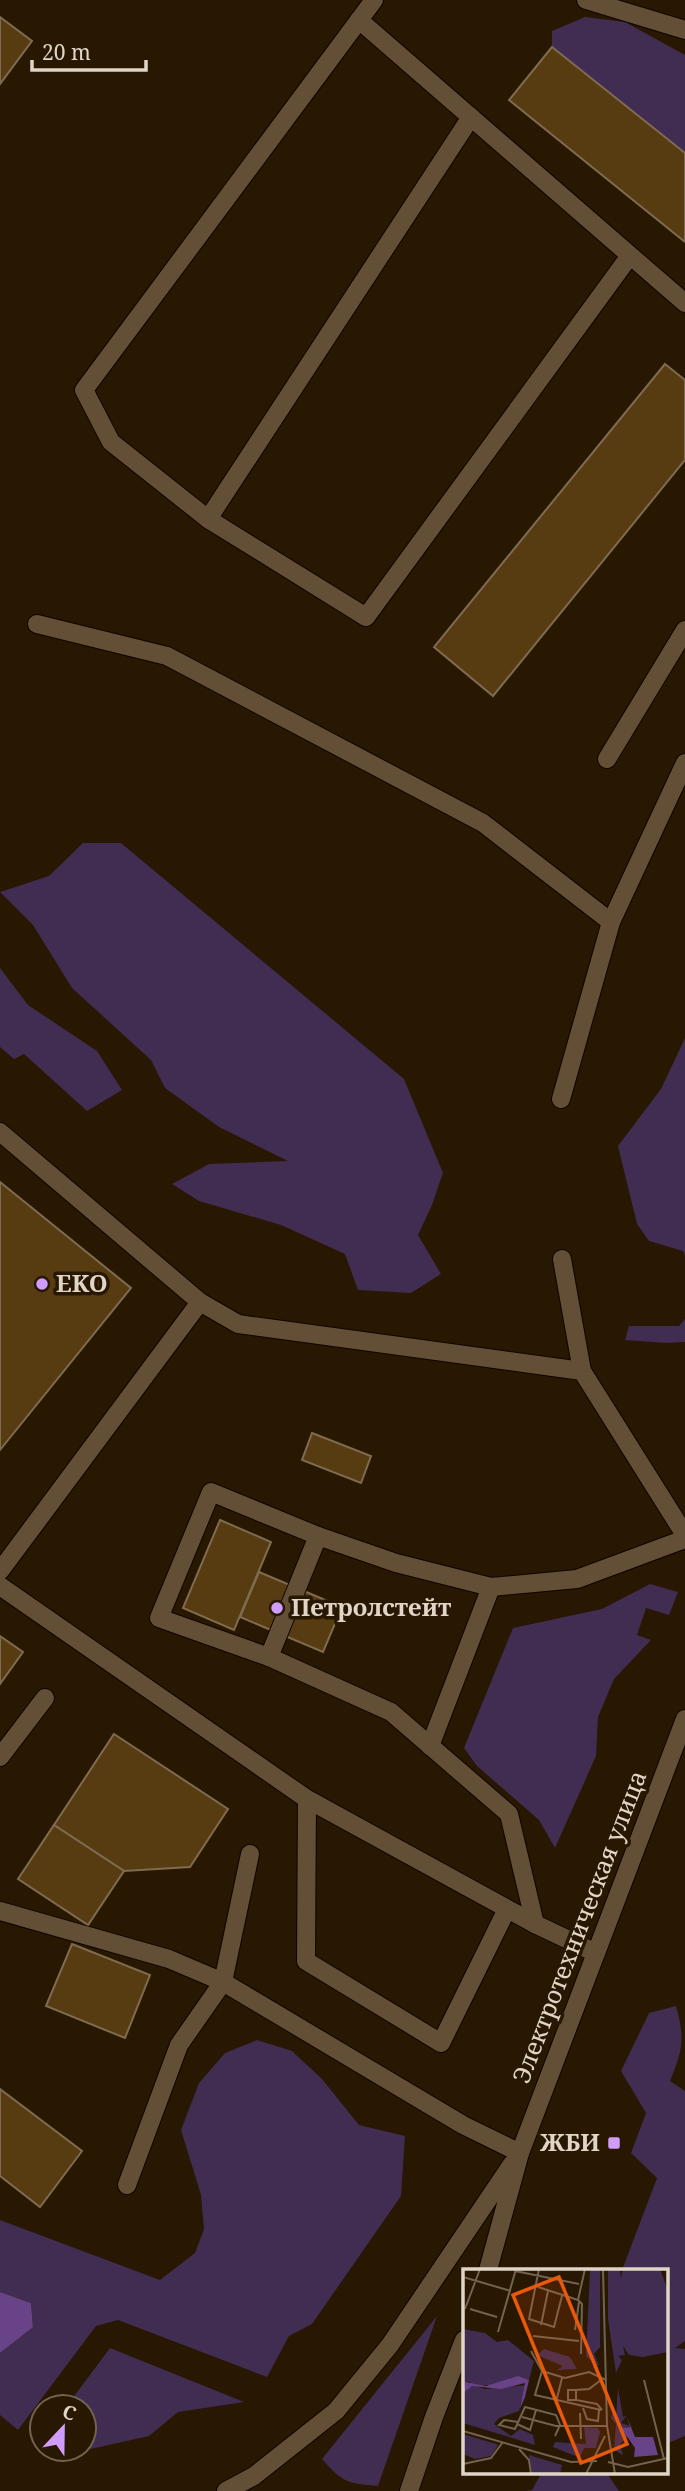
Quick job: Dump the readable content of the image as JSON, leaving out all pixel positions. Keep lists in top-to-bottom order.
{
  "streets": {
    "main road": ["Электротехническая улица"]
  },
  "places": {
    "other": ["EKO", "Петролстейт"],
    "transit": ["ЖБИ"]
  },
  "scale_bar": "20 m",
  "north": "top"
}
